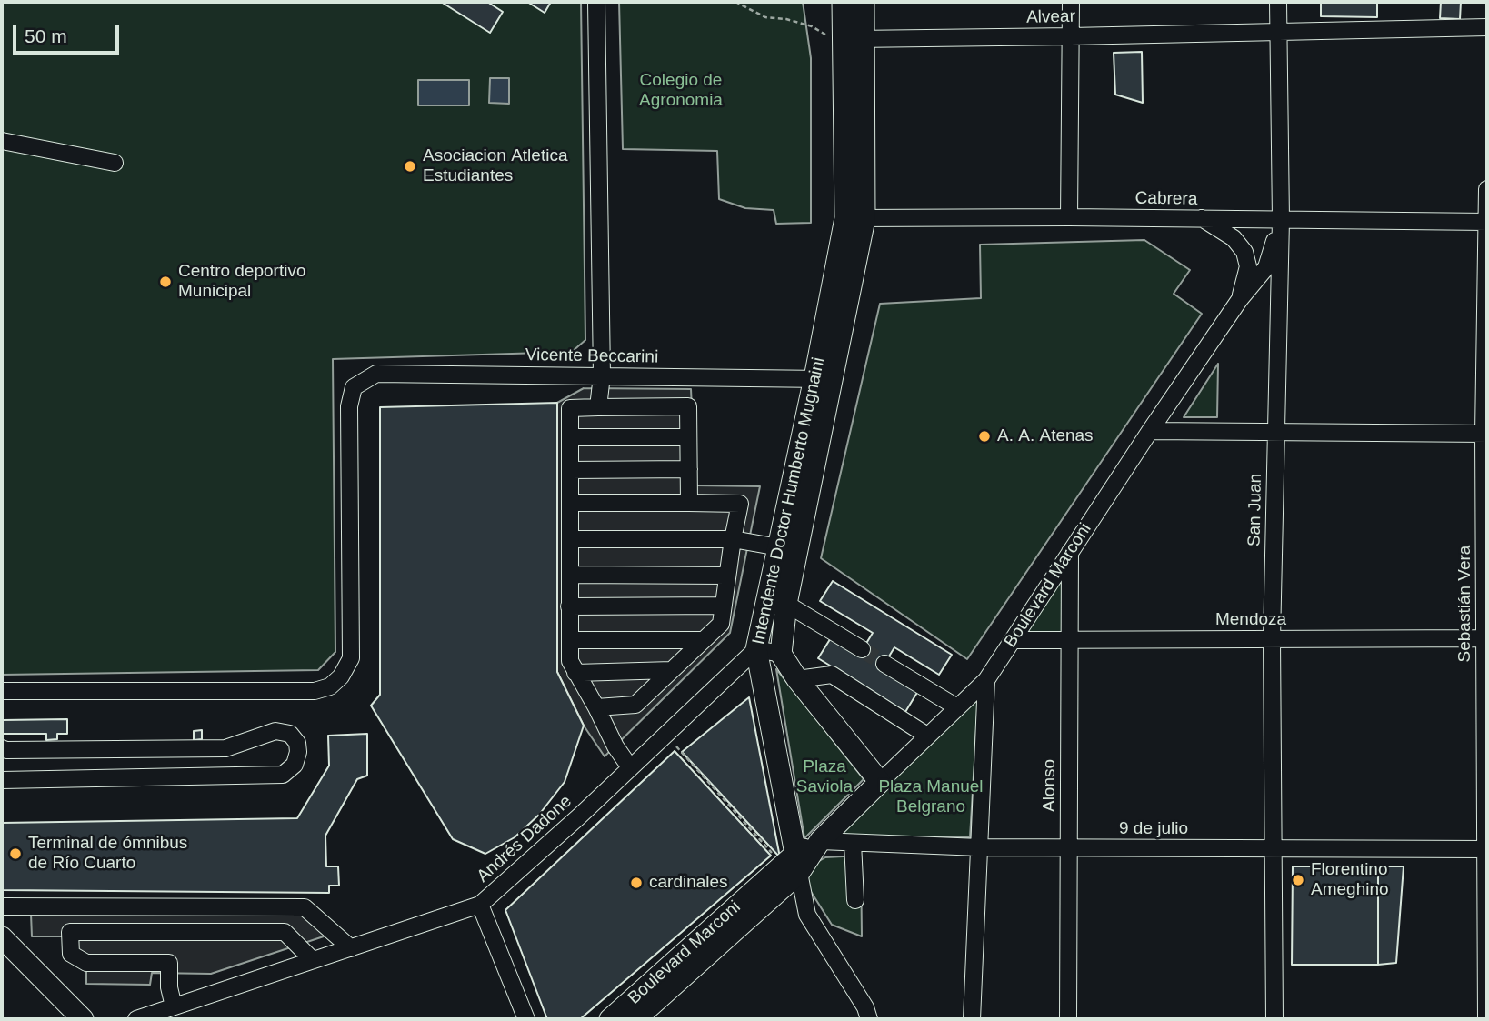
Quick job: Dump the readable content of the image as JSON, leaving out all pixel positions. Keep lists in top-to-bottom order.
{
  "streets": {
    "main road": ["Intendente Doctor Humberto Mugnaini", "Boulevard Marconi"],
    "street": [
      "Alvear",
      "Cabrera",
      "Vicente Beccarini",
      "San Juan",
      "Sebastián Vera",
      "Mendoza",
      "Alonso",
      "9 de julio",
      "Andrés Dadone"
    ]
  },
  "crossings": [
    ["Alvear", "Intendente Doctor Humberto Mugnaini"],
    ["Alvear", "San Juan"],
    ["Cabrera", "Intendente Doctor Humberto Mugnaini"],
    ["Cabrera", "San Juan"],
    ["Cabrera", "Boulevard Marconi"],
    ["Cabrera", "Sebastián Vera"],
    ["Vicente Beccarini", "Intendente Doctor Humberto Mugnaini"],
    ["Intendente Doctor Humberto Mugnaini", "Boulevard Marconi"],
    ["Intendente Doctor Humberto Mugnaini", "Andrés Dadone"],
    ["San Juan", "Boulevard Marconi"],
    ["San Juan", "Mendoza"],
    ["San Juan", "9 de julio"],
    ["Boulevard Marconi", "Mendoza"],
    ["Boulevard Marconi", "Alonso"],
    ["Boulevard Marconi", "9 de julio"],
    ["Sebastián Vera", "Mendoza"],
    ["Sebastián Vera", "9 de julio"],
    ["Mendoza", "Alonso"],
    ["Alonso", "9 de julio"]
  ],
  "parks": ["Colegio de Agronomia", "Plaza Saviola", "Plaza Manuel Belgrano"],
  "places": [
    "Asociacion Atletica Estudiantes",
    "Centro deportivo Municipal",
    "A. A. Atenas",
    "Terminal de ómnibus de Río Cuarto",
    "Florentino Ameghino",
    "cardinales"
  ],
  "scale_bar": "50 m"
}
